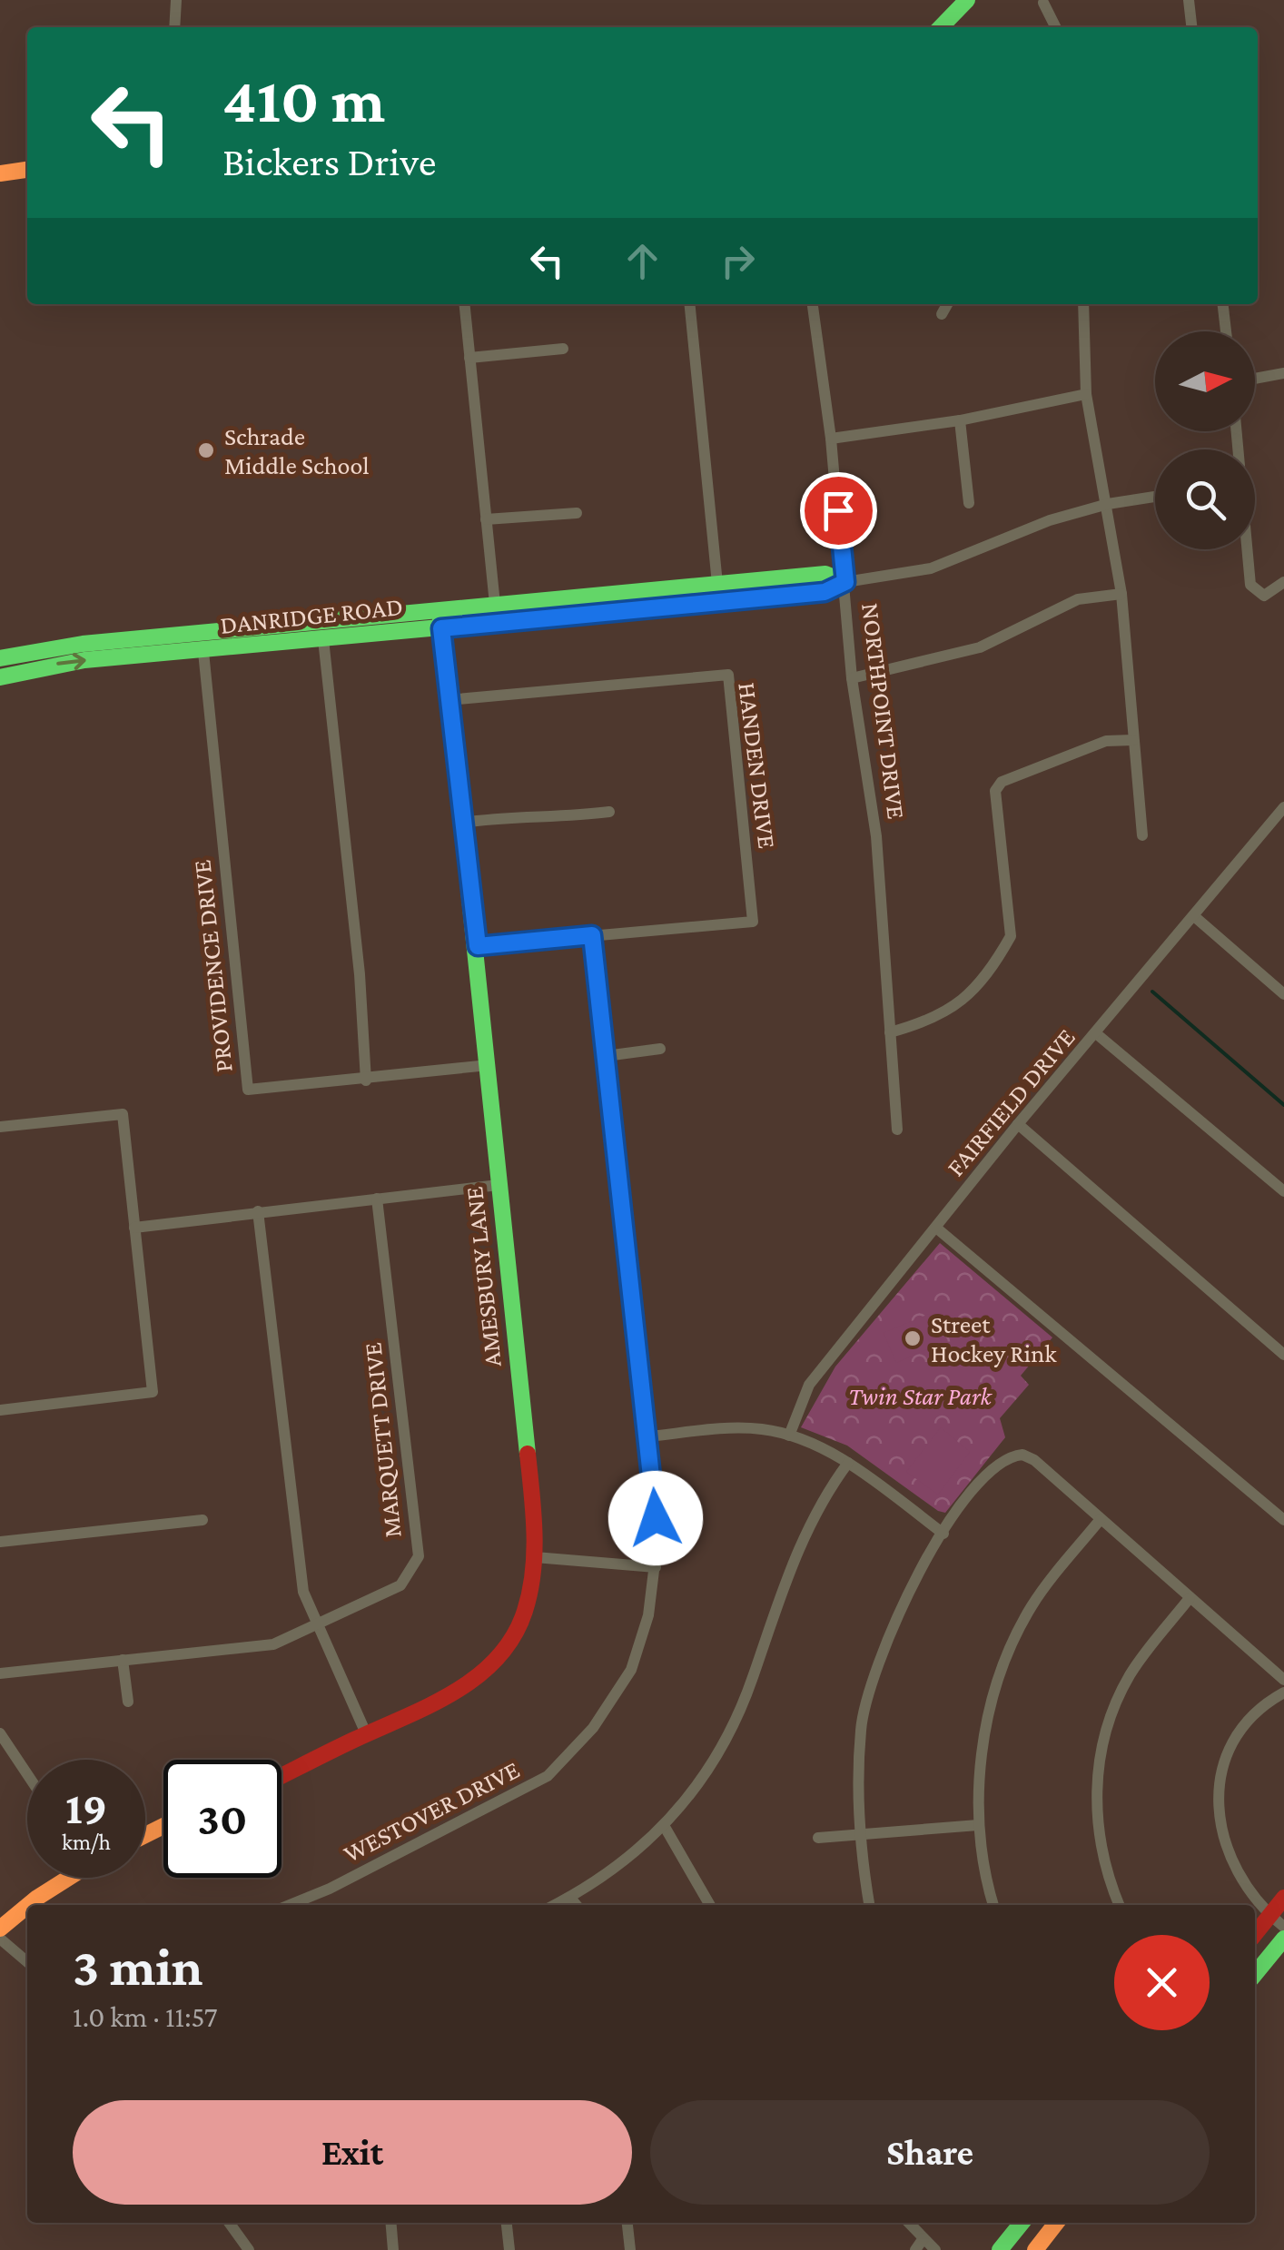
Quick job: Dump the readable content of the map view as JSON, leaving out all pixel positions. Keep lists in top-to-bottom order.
{
  "streets": {
    "street": [
      "DANRIDGE ROAD",
      "NORTHPOINT DRIVE",
      "HANDEN DRIVE",
      "PROVIDENCE DRIVE",
      "FAIRFIELD DRIVE",
      "AMESBURY LANE",
      "MARQUETT DRIVE",
      "WESTOVER DRIVE"
    ]
  },
  "crossings": [
    ["DANRIDGE ROAD", "NORTHPOINT DRIVE"],
    ["DANRIDGE ROAD", "PROVIDENCE DRIVE"],
    ["DANRIDGE ROAD", "AMESBURY LANE"],
    ["HANDEN DRIVE", "AMESBURY LANE"],
    ["HANDEN DRIVE", "WESTOVER DRIVE"],
    ["PROVIDENCE DRIVE", "AMESBURY LANE"]
  ],
  "parks": ["Twin Star Park"],
  "places": ["Schrade Middle School", "Street Hockey Rink"],
  "north": "right",
  "page": {
    "turn": ["410 m", "Bickers Drive"],
    "speed": "19 km/h",
    "limit": "30",
    "heading": ["3 min", "1.0 km · 11:57"],
    "buttons": ["Exit", "Share"]
  }
}
